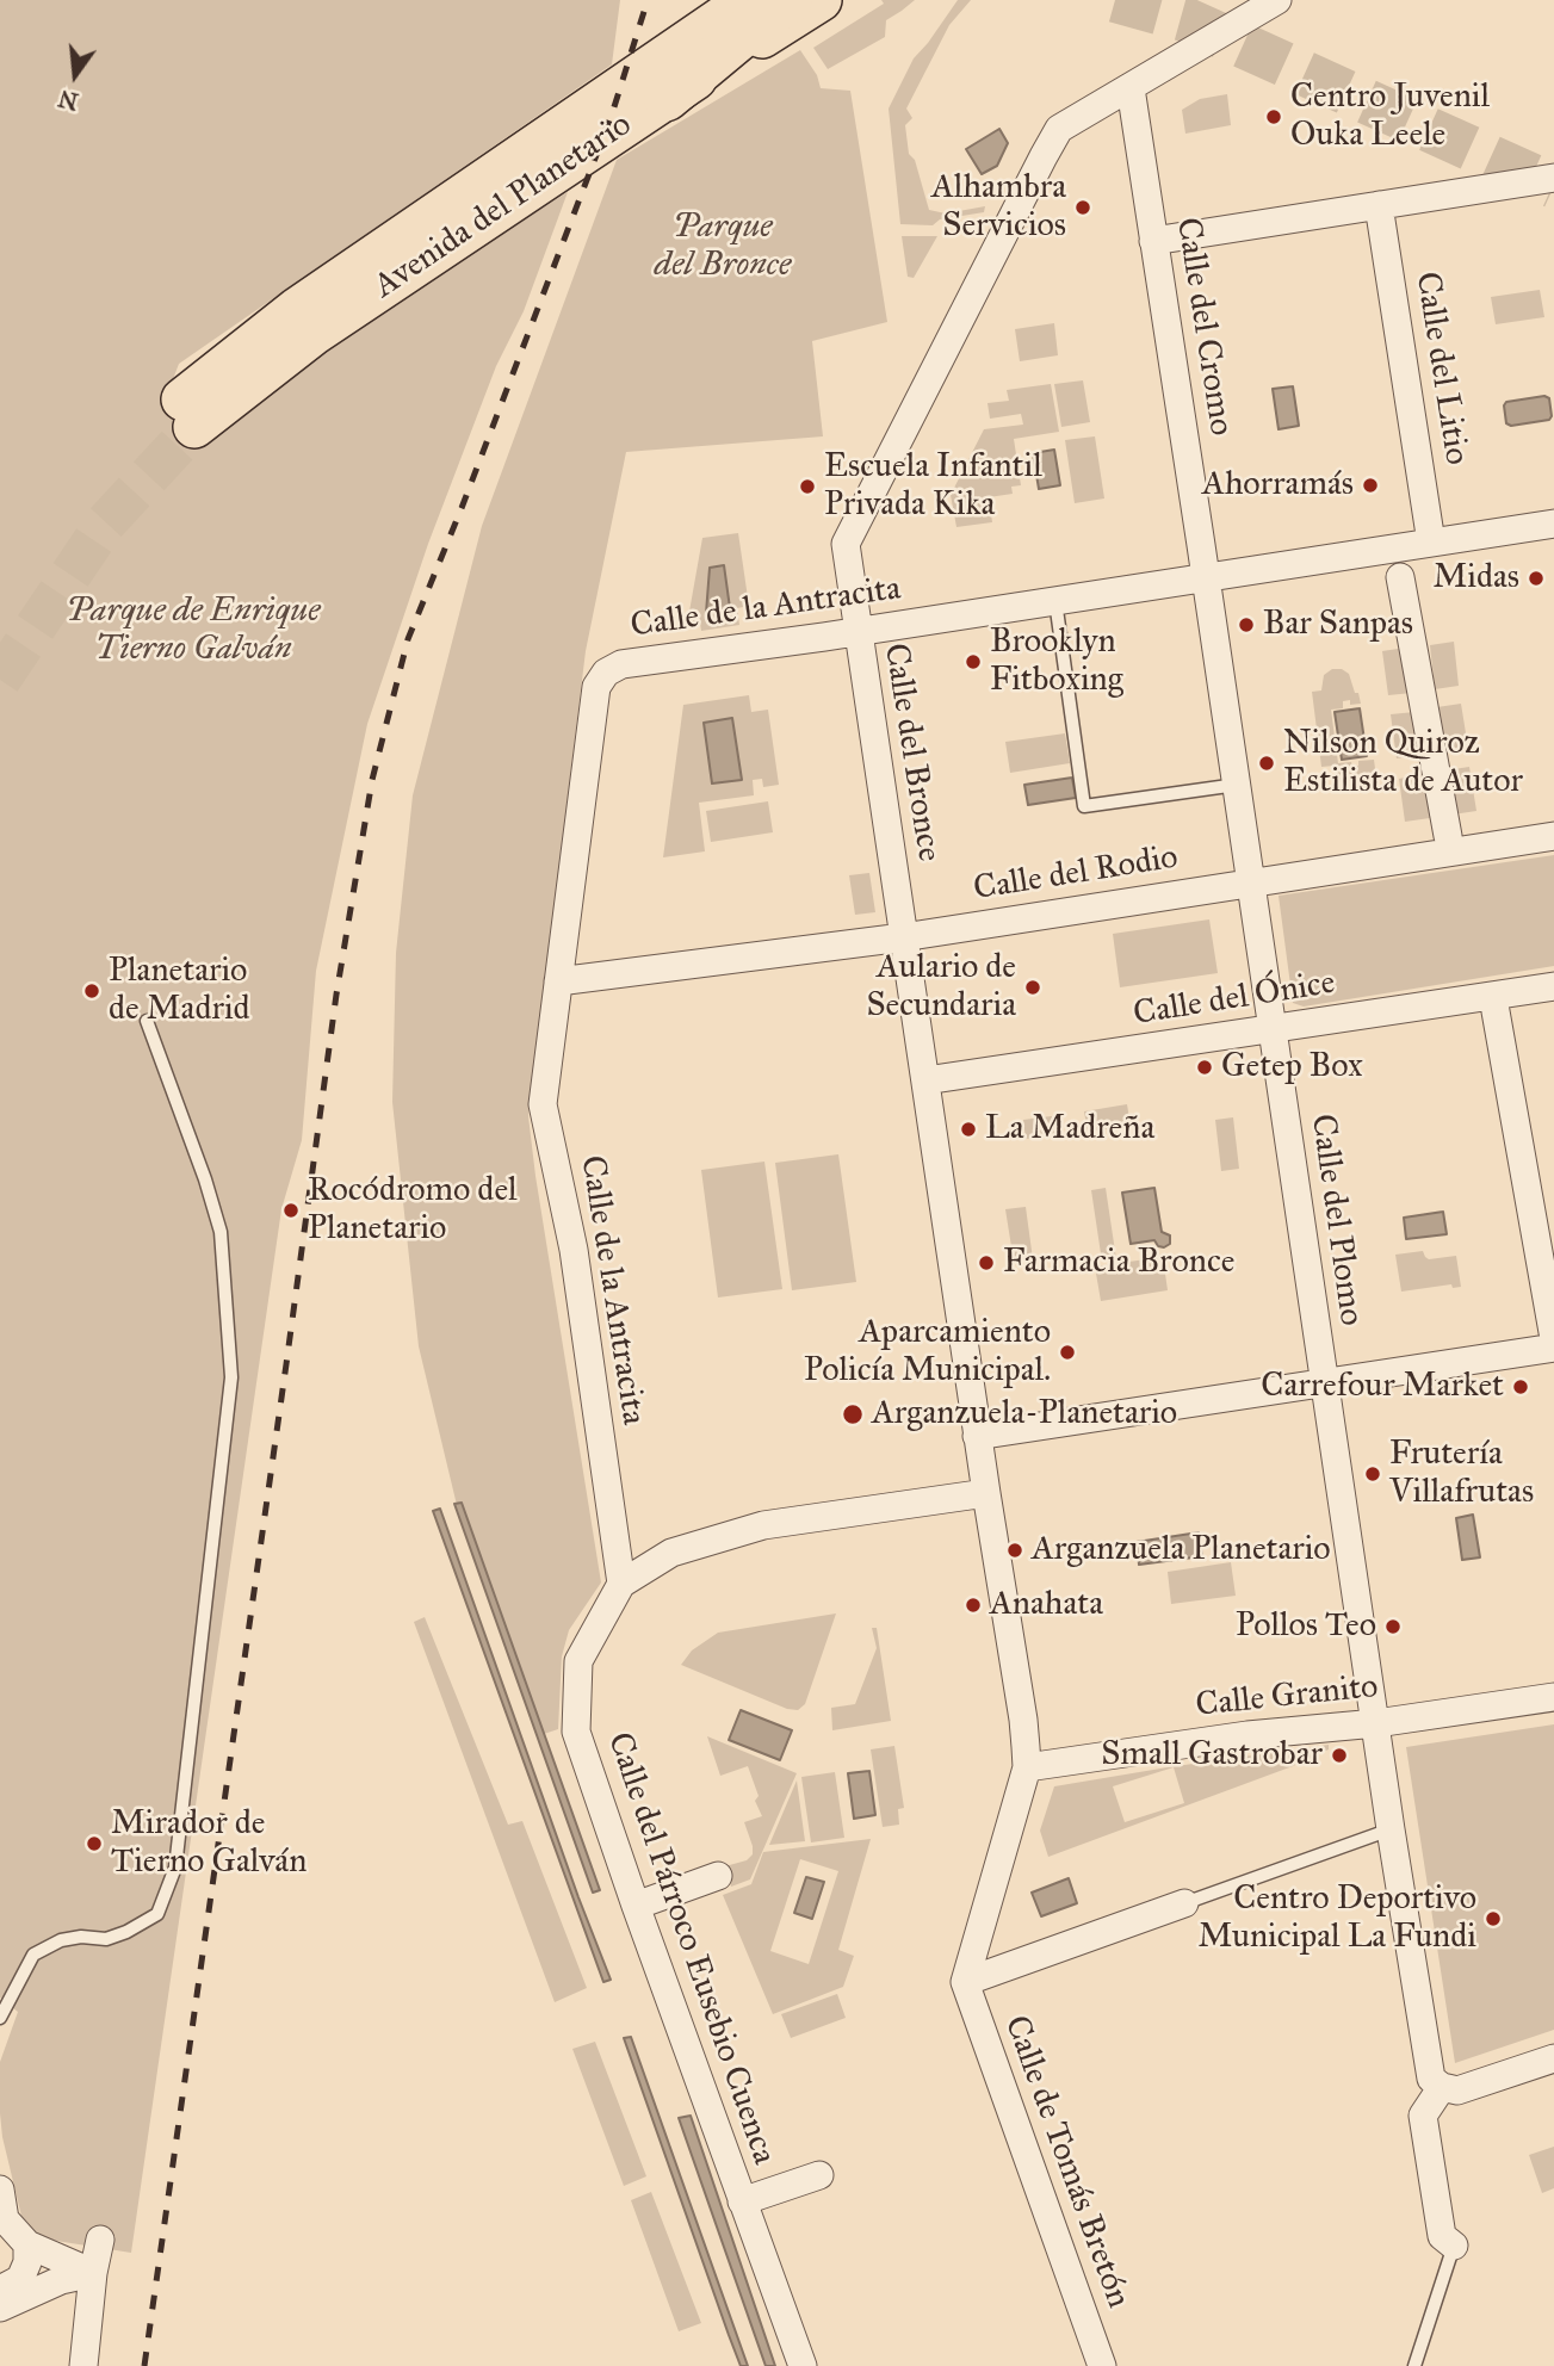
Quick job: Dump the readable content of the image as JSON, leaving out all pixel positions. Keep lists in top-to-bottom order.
{
  "streets": {
    "main road": ["Avenida del Planetario"],
    "street": [
      "Calle del Cromo",
      "Calle del Litio",
      "Calle de la Antracita",
      "Calle del Bronce",
      "Calle del Rodio",
      "Calle del Ónice",
      "Calle del Plomo",
      "Calle Granito",
      "Calle del Párroco Eusebio Cuenca",
      "Calle de Tomás Bretón"
    ]
  },
  "crossings": [
    ["Calle del Cromo", "Calle de la Antracita"],
    ["Calle del Cromo", "Calle del Bronce"],
    ["Calle del Cromo", "Calle del Plomo"],
    ["Calle del Litio", "Calle de la Antracita"],
    ["Calle de la Antracita", "Calle del Bronce"],
    ["Calle de la Antracita", "Calle del Rodio"],
    ["Calle de la Antracita", "Calle del Plomo"],
    ["Calle de la Antracita", "Calle del Párroco Eusebio Cuenca"],
    ["Calle del Bronce", "Calle del Rodio"],
    ["Calle del Bronce", "Calle del Ónice"],
    ["Calle del Bronce", "Calle Granito"],
    ["Calle del Bronce", "Calle del Párroco Eusebio Cuenca"],
    ["Calle del Rodio", "Calle del Plomo"],
    ["Calle del Ónice", "Calle del Plomo"],
    ["Calle del Plomo", "Calle Granito"]
  ],
  "parks": ["Parque del Bronce", "Parque de Enrique Tierno Galván"],
  "places": [
    "Centro Juvenil Ouka Leele",
    "Alhambra Servicios",
    "Ahorramás",
    "Escuela Infantil Privada Kika",
    "Midas",
    "Bar Sanpas",
    "Brooklyn Fitboxing",
    "Nilson Quiroz Estilista de Autor",
    "Aulario de Secundaria",
    "Planetario de Madrid",
    "Getep Box",
    "La Madreña",
    "Rocódromo del Planetario",
    "Farmacia Bronce",
    "Aparcamiento Policía Municipal.",
    "Carrefour Market",
    "Arganzuela-Planetario",
    "Frutería Villafrutas",
    "Arganzuela Planetario",
    "Anahata",
    "Pollos Teo",
    "Small Gastrobar",
    "Mirador de Tierno Galván",
    "Centro Deportivo Municipal La Fundi"
  ],
  "north": "bottom"
}
